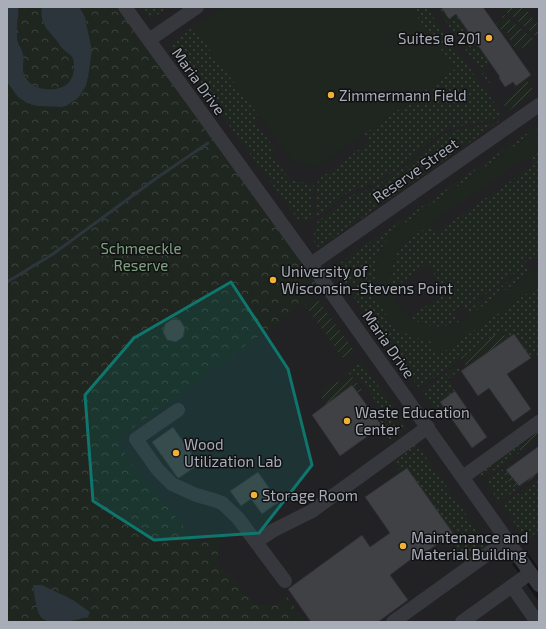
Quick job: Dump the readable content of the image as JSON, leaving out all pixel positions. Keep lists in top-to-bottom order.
{
  "streets": {
    "street": ["Maria Drive", "Reserve Street"]
  },
  "crossings": [
    ["Maria Drive", "Reserve Street"]
  ],
  "parks": ["Schmeeckle Reserve"],
  "places": [
    "Suites @ 201",
    "Zimmermann Field",
    "University of Wisconsin–Stevens Point",
    "Waste Education Center",
    "Wood Utilization Lab",
    "Storage Room",
    "Maintenance and Material Building"
  ]
}
